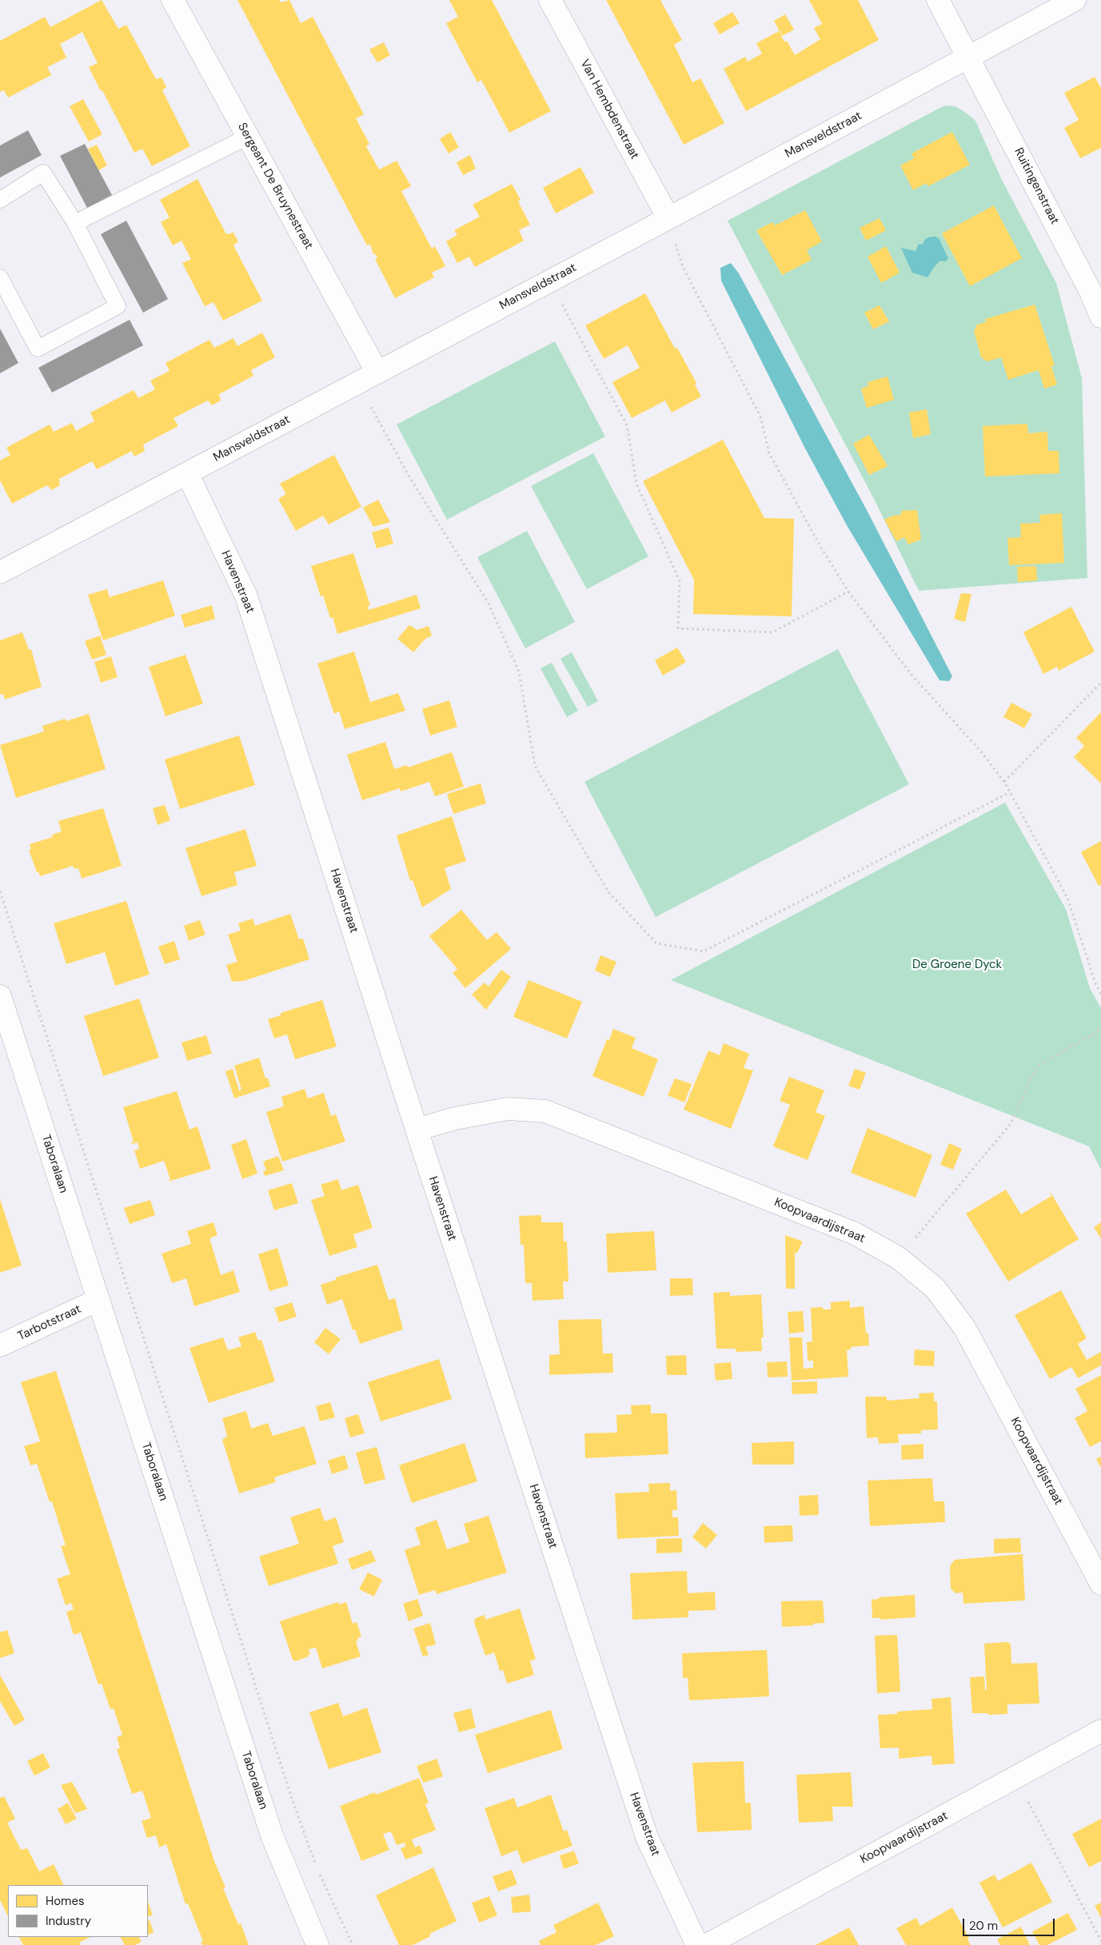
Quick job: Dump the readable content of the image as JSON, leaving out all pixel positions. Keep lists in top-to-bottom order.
{
  "streets": {
    "street": [
      "Van Hembdenstraat",
      "Mansveldstraat",
      "Sergeant De Bruynestraat",
      "Ruitingenstraat",
      "Havenstraat",
      "Taboralaan",
      "Koopvaardijstraat",
      "Tarbotstraat"
    ]
  },
  "crossings": [
    ["Van Hembdenstraat", "Mansveldstraat"],
    ["Mansveldstraat", "Sergeant De Bruynestraat"],
    ["Mansveldstraat", "Ruitingenstraat"],
    ["Mansveldstraat", "Havenstraat"],
    ["Havenstraat", "Koopvaardijstraat"],
    ["Taboralaan", "Tarbotstraat"]
  ],
  "parks": ["De Groene Dyck"],
  "legend": ["Homes", "Industry"],
  "scale_bar": "20 m"
}
